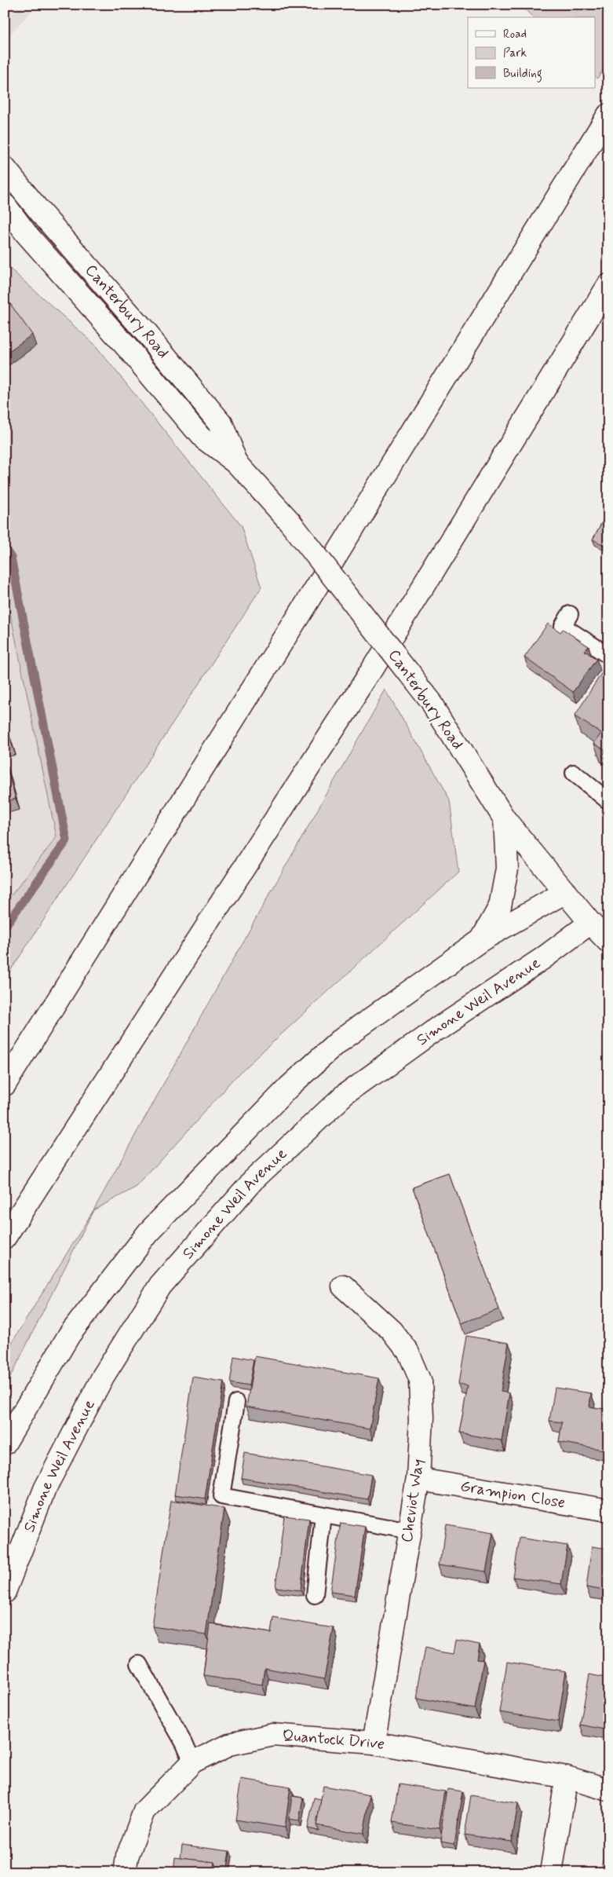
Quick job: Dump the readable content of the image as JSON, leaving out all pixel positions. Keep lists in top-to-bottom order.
{
  "streets": {
    "main road": [
      "Canterbury Road",
      "Simone Weil Avenue",
      "Grampion Close",
      "Cheviot Way",
      "Quantock Drive"
    ]
  },
  "crossings": [
    ["Canterbury Road", "Simone Weil Avenue"],
    ["Grampion Close", "Cheviot Way"],
    ["Cheviot Way", "Quantock Drive"]
  ],
  "legend": ["Road", "Park", "Building"]
}
